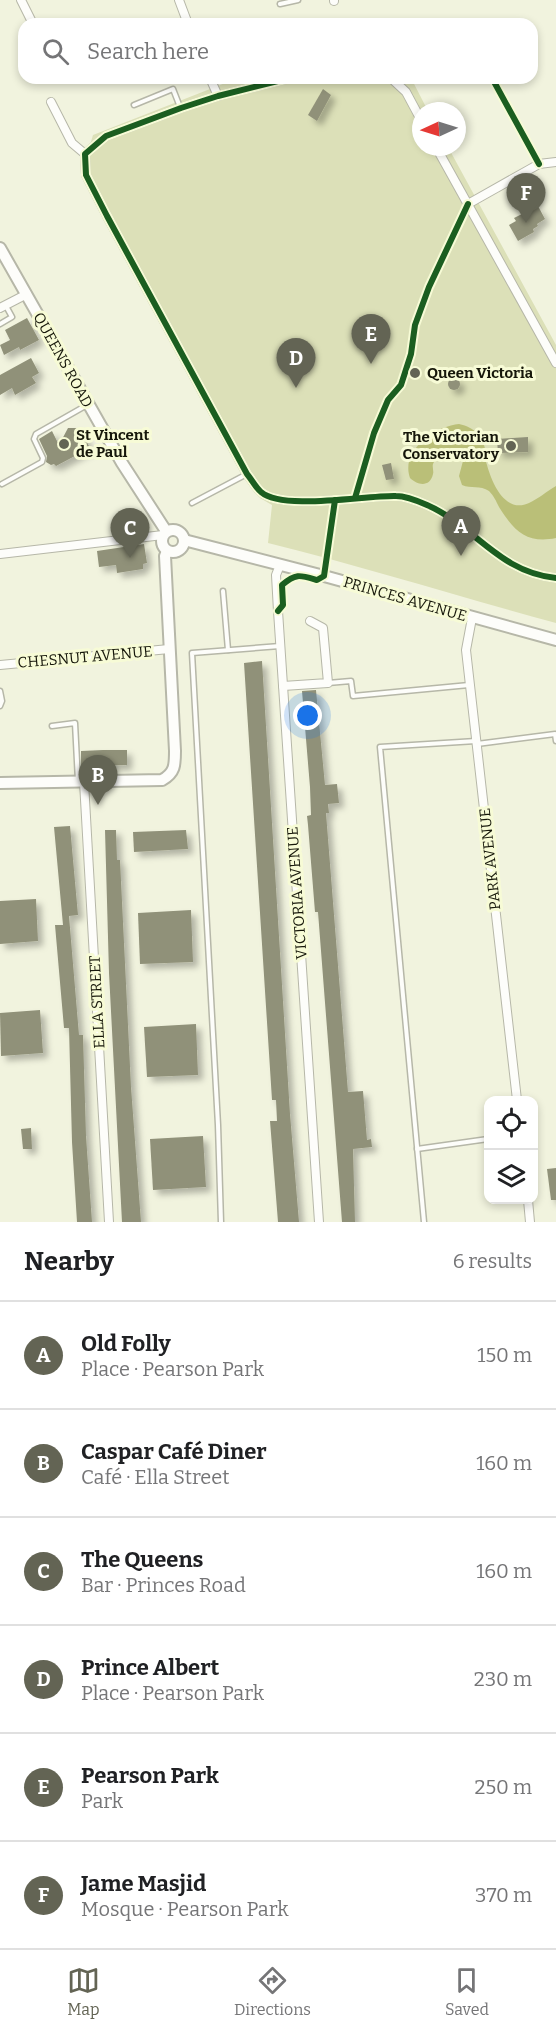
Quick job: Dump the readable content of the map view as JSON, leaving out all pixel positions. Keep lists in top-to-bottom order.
{
  "streets": {
    "street": [
      "QUEENS ROAD",
      "PRINCES AVENUE",
      "CHESNUT AVENUE",
      "PARK AVENUE",
      "VICTORIA AVENUE",
      "ELLA STREET"
    ]
  },
  "crossings": [
    ["QUEENS ROAD", "PRINCES AVENUE"],
    ["PRINCES AVENUE", "PARK AVENUE"],
    ["PRINCES AVENUE", "VICTORIA AVENUE"]
  ],
  "places": ["Queen Victoria", "St Vincent de Paul", "The Victorian Conservatory"],
  "north": "left",
  "page": {
    "search": "Search here",
    "pins": [
      "F",
      "E",
      "D",
      "A",
      "C",
      "B"
    ],
    "heading": ["Nearby", "6 results"],
    "list": [
      {
        "mark": "A",
        "name": "Old Folly",
        "note": "Place · Pearson Park",
        "value": "150 m"
      },
      {
        "mark": "B",
        "name": "Caspar Café Diner",
        "note": "Café · Ella Street",
        "value": "160 m"
      },
      {
        "mark": "C",
        "name": "The Queens",
        "note": "Bar · Princes Road",
        "value": "160 m"
      },
      {
        "mark": "D",
        "name": "Prince Albert",
        "note": "Place · Pearson Park",
        "value": "230 m"
      },
      {
        "mark": "E",
        "name": "Pearson Park",
        "note": "Park",
        "value": "250 m"
      },
      {
        "mark": "F",
        "name": "Jame Masjid",
        "note": "Mosque · Pearson Park",
        "value": "370 m"
      }
    ],
    "nav": ["Map", "Directions", "Saved"]
  }
}
